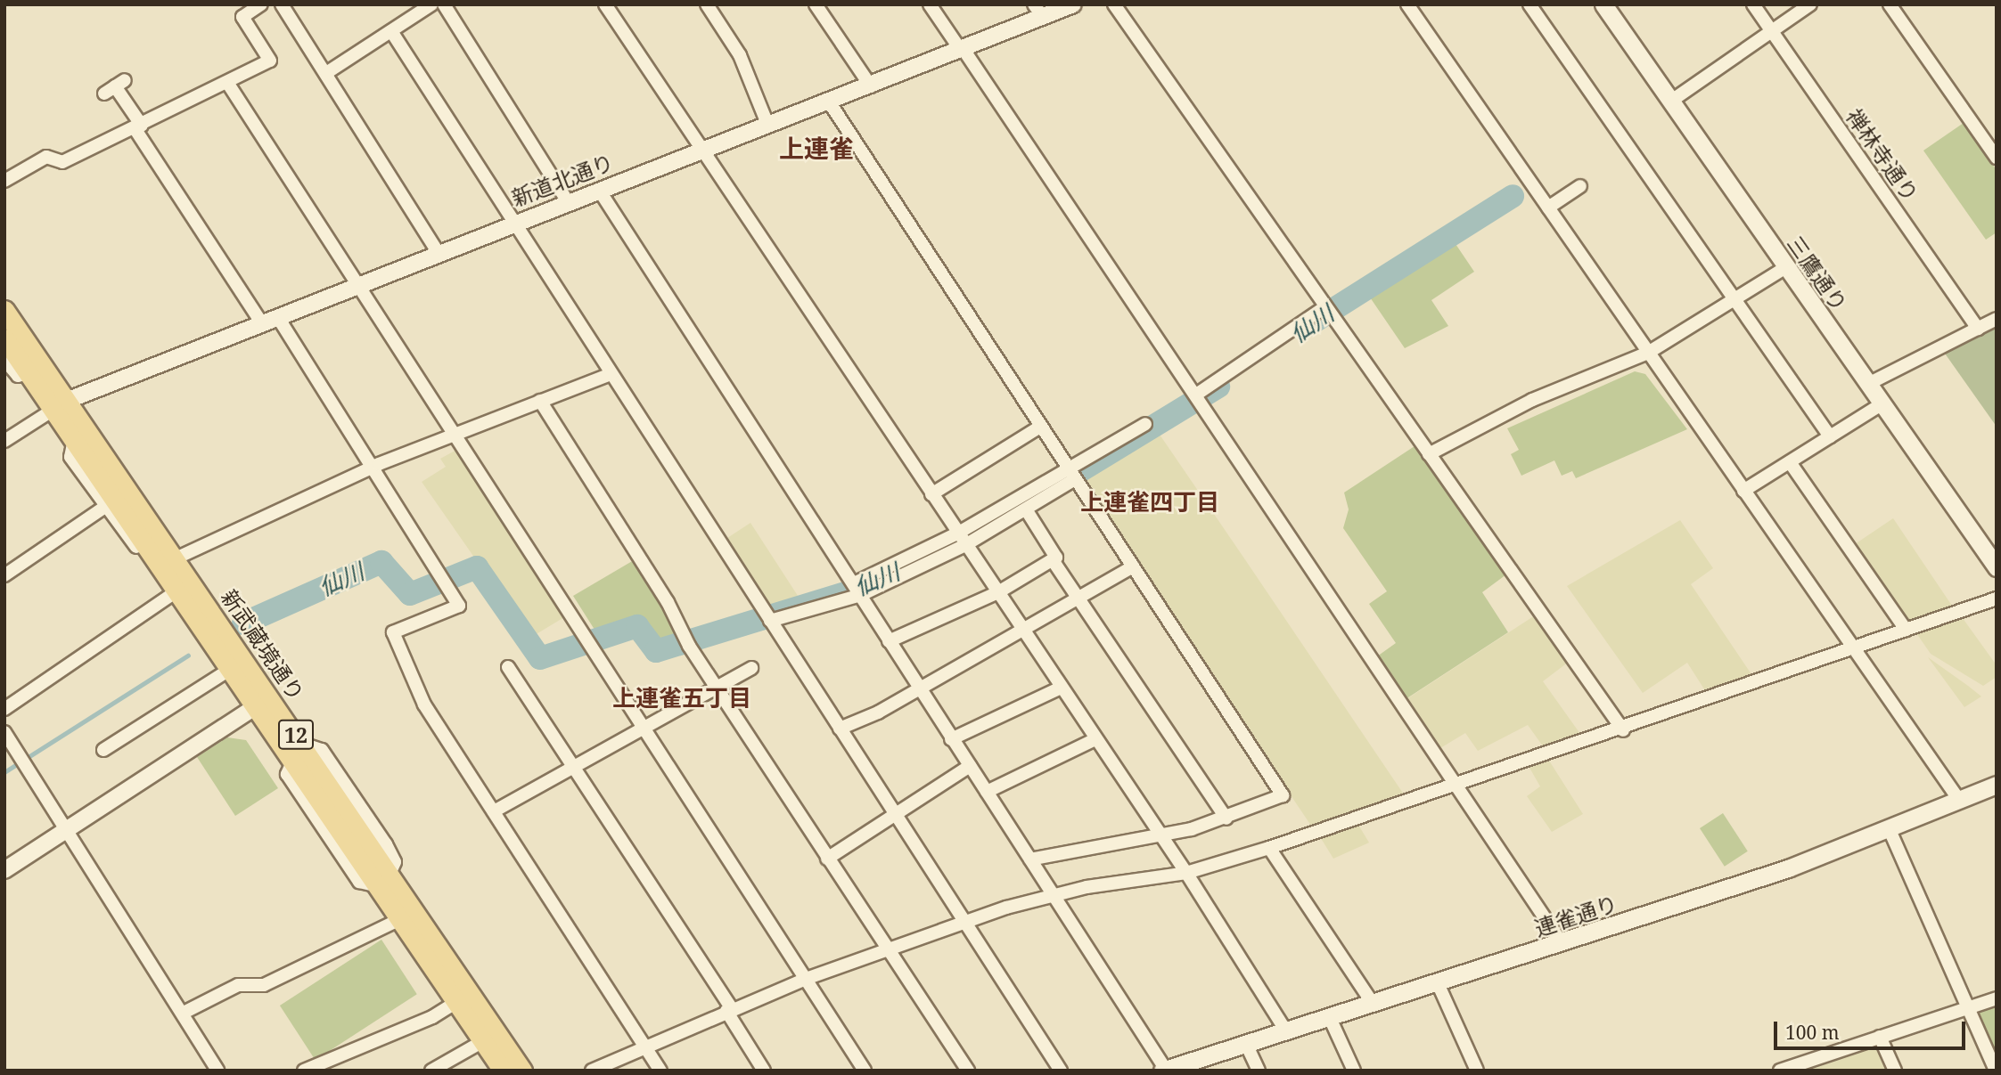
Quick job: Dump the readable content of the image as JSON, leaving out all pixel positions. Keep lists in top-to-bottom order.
{
  "streets": {
    "main road": [
      "三鷹通り",
      "新武蔵境通り",
      "12",
      "連雀通り"
    ],
    "street": ["禅林寺通り", "新道北通り"]
  },
  "crossings": [
    ["新道北通り", "新武蔵境通り"]
  ],
  "districts": ["上連雀", "上連雀四丁目", "上連雀五丁目"],
  "water": ["仙川"],
  "scale_bar": "100 m"
}
